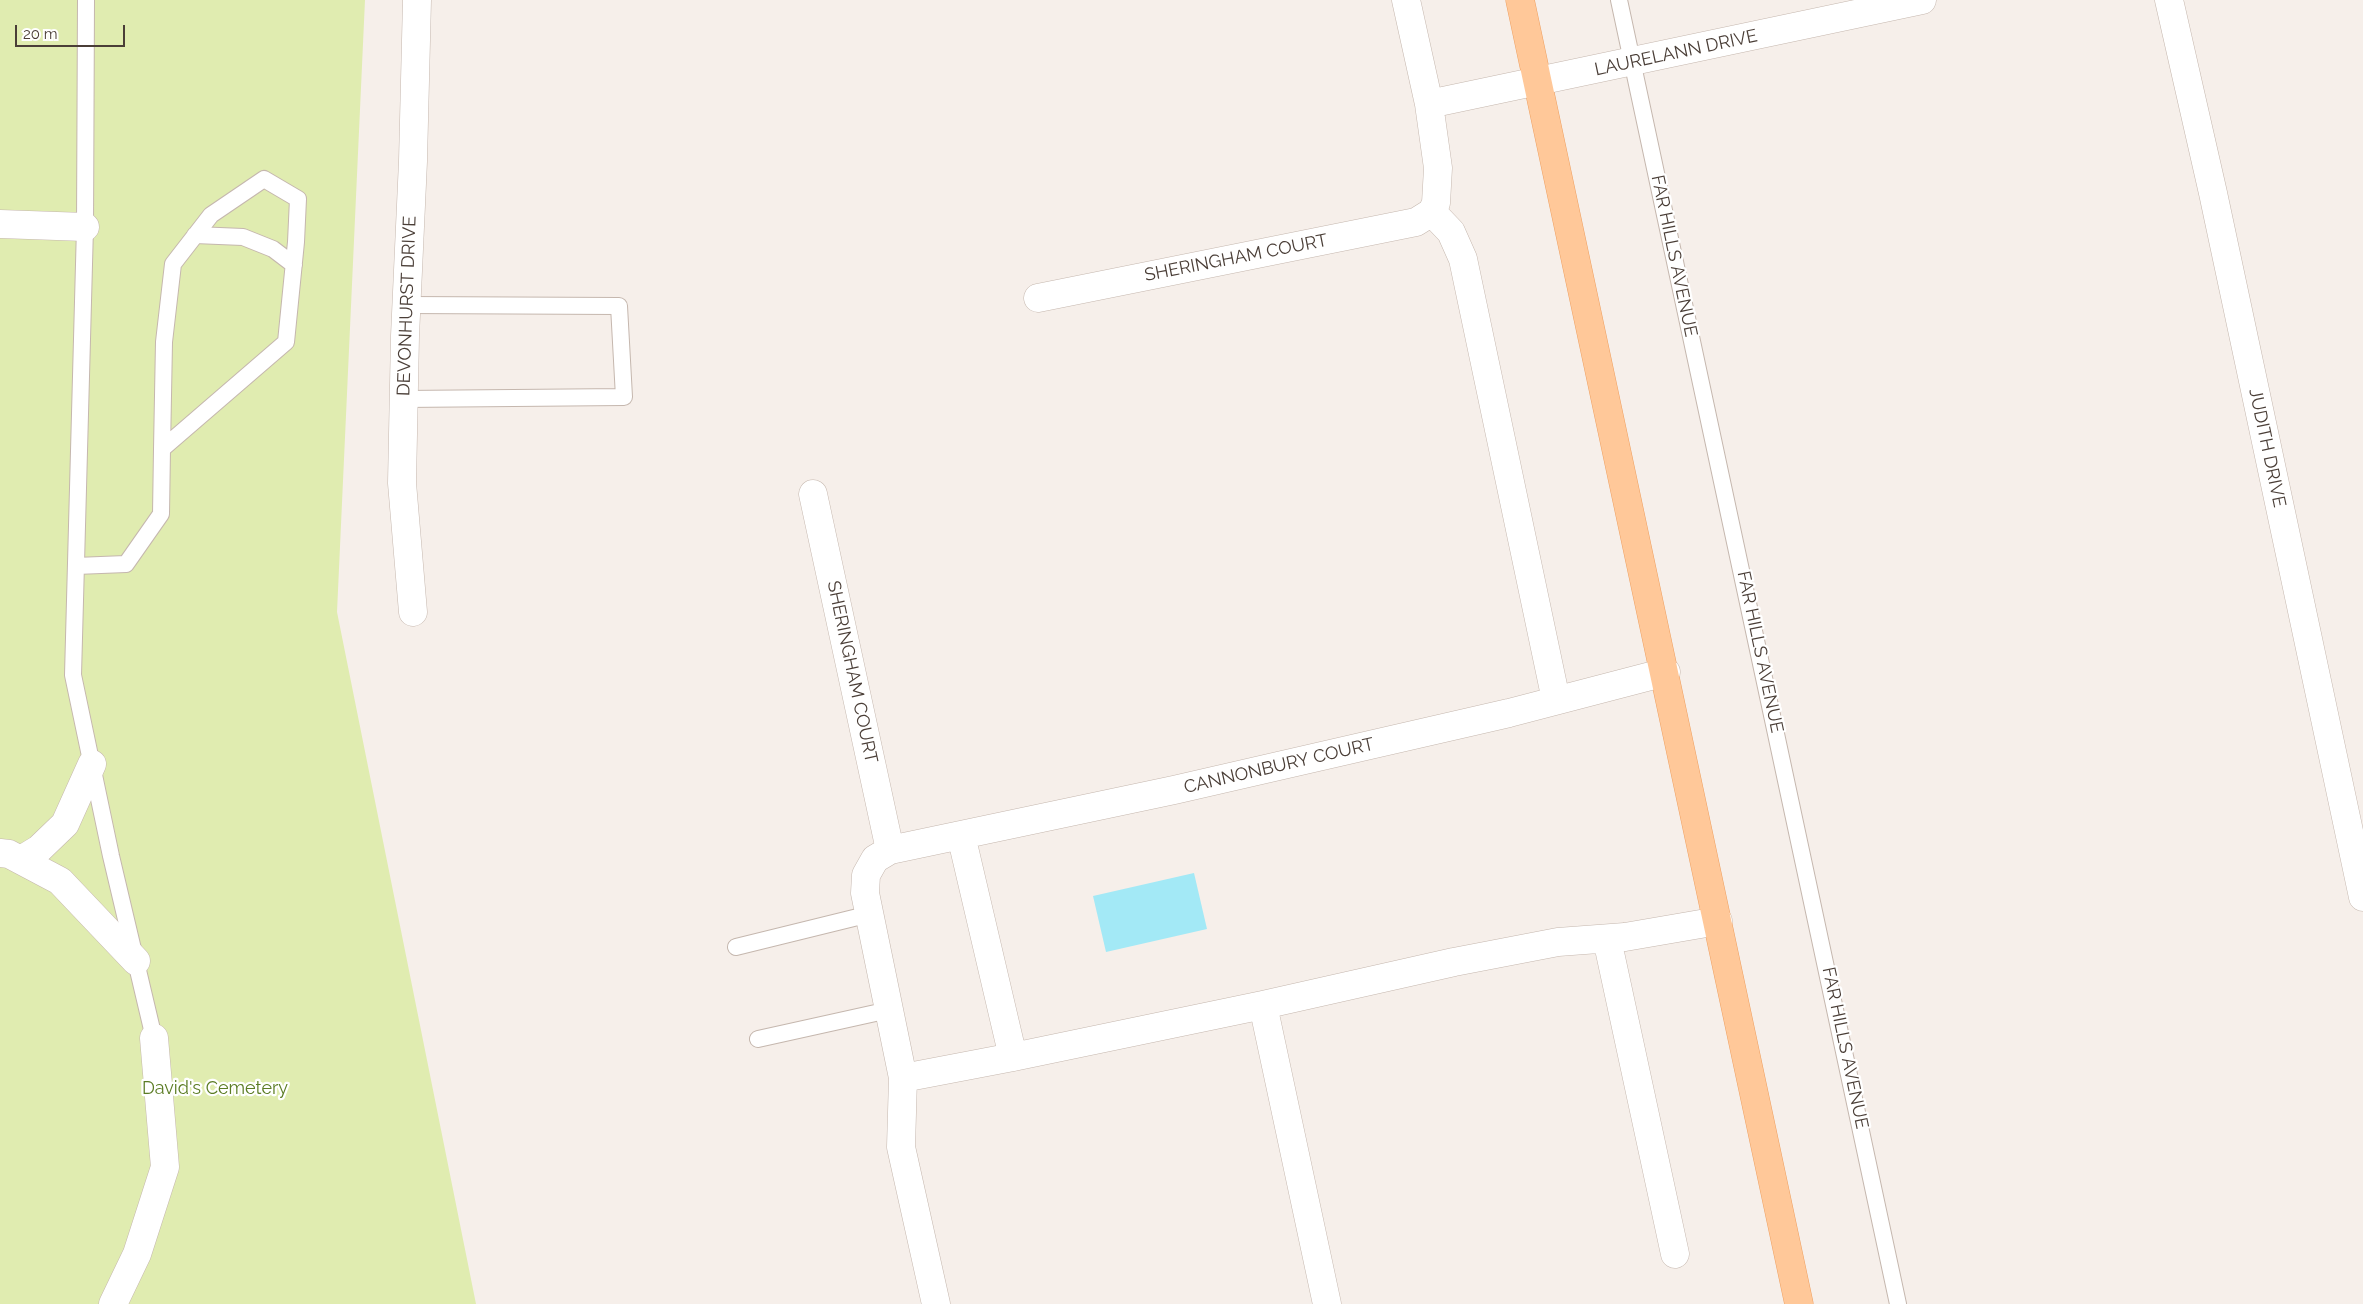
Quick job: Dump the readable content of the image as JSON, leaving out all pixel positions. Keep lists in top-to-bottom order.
{
  "streets": {
    "street": [
      "LAURELANN DRIVE",
      "SHERINGHAM COURT",
      "DEVONHURST DRIVE",
      "JUDITH DRIVE",
      "CANNONBURY COURT"
    ],
    "lane": ["FAR HILLS AVENUE"]
  },
  "crossings": [
    ["LAURELANN DRIVE", "FAR HILLS AVENUE"],
    ["SHERINGHAM COURT", "CANNONBURY COURT"]
  ],
  "parks": ["David's Cemetery"],
  "scale_bar": "20 m"
}
